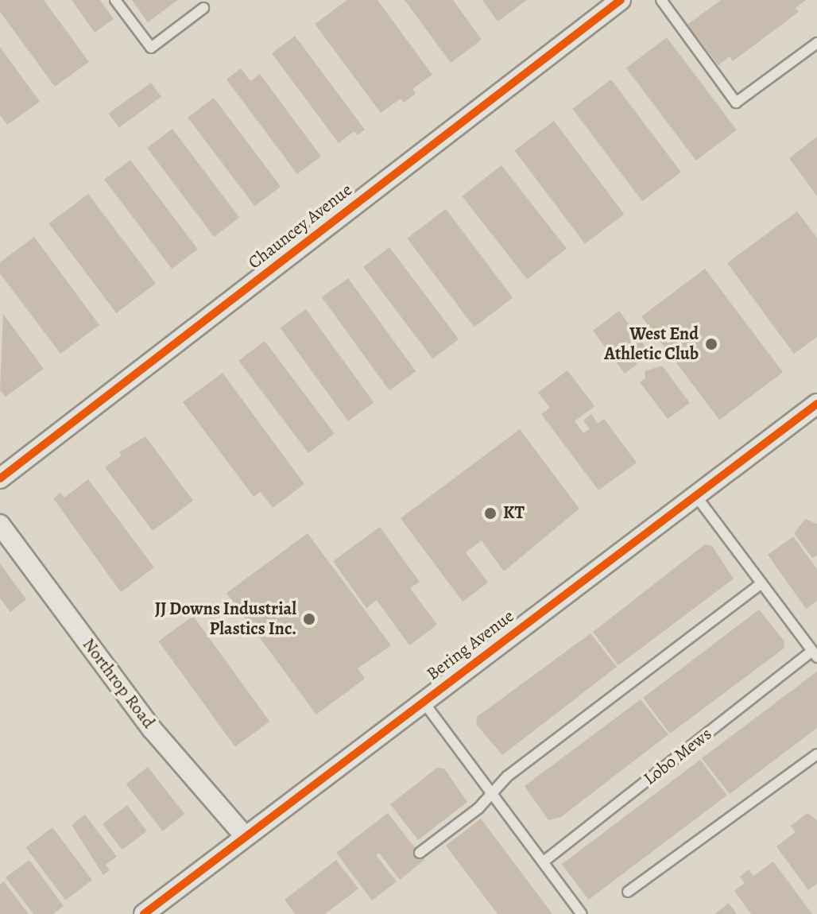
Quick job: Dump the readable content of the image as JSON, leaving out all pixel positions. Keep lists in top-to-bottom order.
{
  "streets": {
    "street": ["Chauncey Avenue", "Bering Avenue", "Northrop Road"],
    "lane": ["Lobo Mews"]
  },
  "crossings": [
    ["Bering Avenue", "Northrop Road"],
    ["Bering Avenue", "Lobo Mews"]
  ],
  "places": ["West End Athletic Club", "KT", "JJ Downs Industrial Plastics Inc."]
}
